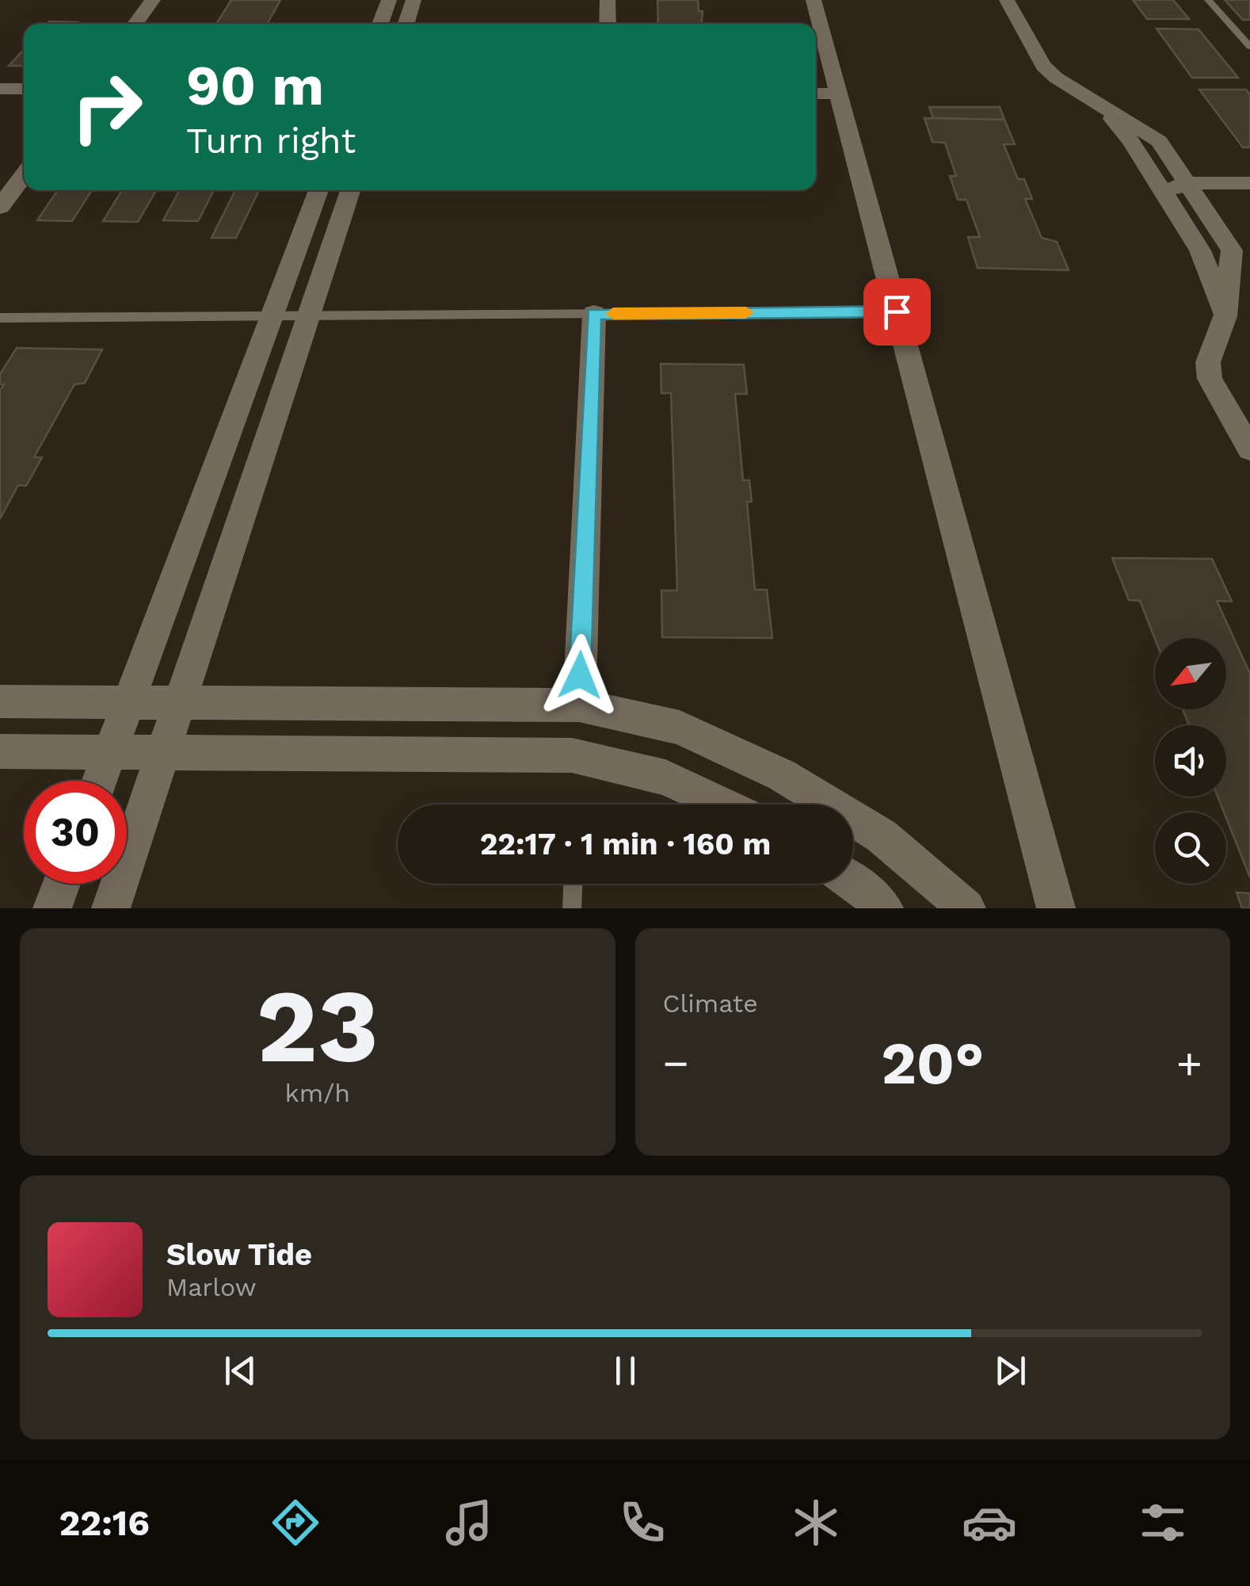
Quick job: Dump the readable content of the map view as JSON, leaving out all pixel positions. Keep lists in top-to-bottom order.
{
  "north": "bottom left",
  "page": {
    "turn": ["90 m", "Turn right"],
    "limit": "30",
    "trip": "22:17 · 1 min · 160 m",
    "tile": [
      ["23", "km/h"],
      "Climate"
    ],
    "heat": ["−", "20°", "+"],
    "song": ["Slow Tide", "Marlow"],
    "tabs": "22:16"
  }
}
